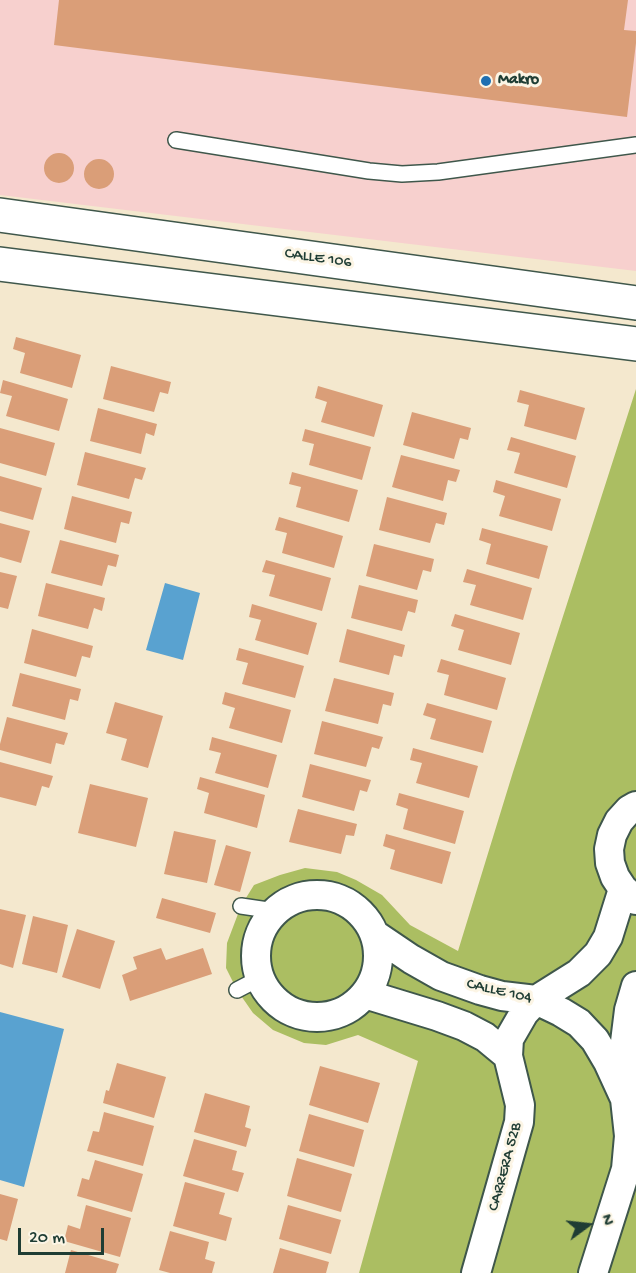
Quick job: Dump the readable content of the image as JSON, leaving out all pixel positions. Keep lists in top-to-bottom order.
{
  "streets": {
    "street": ["CALLE 106", "CALLE 104", "CARRERA 52B"]
  },
  "crossings": [
    ["CALLE 104", "CARRERA 52B"]
  ],
  "places": ["Makro"],
  "scale_bar": "20 m",
  "north": "right"
}
